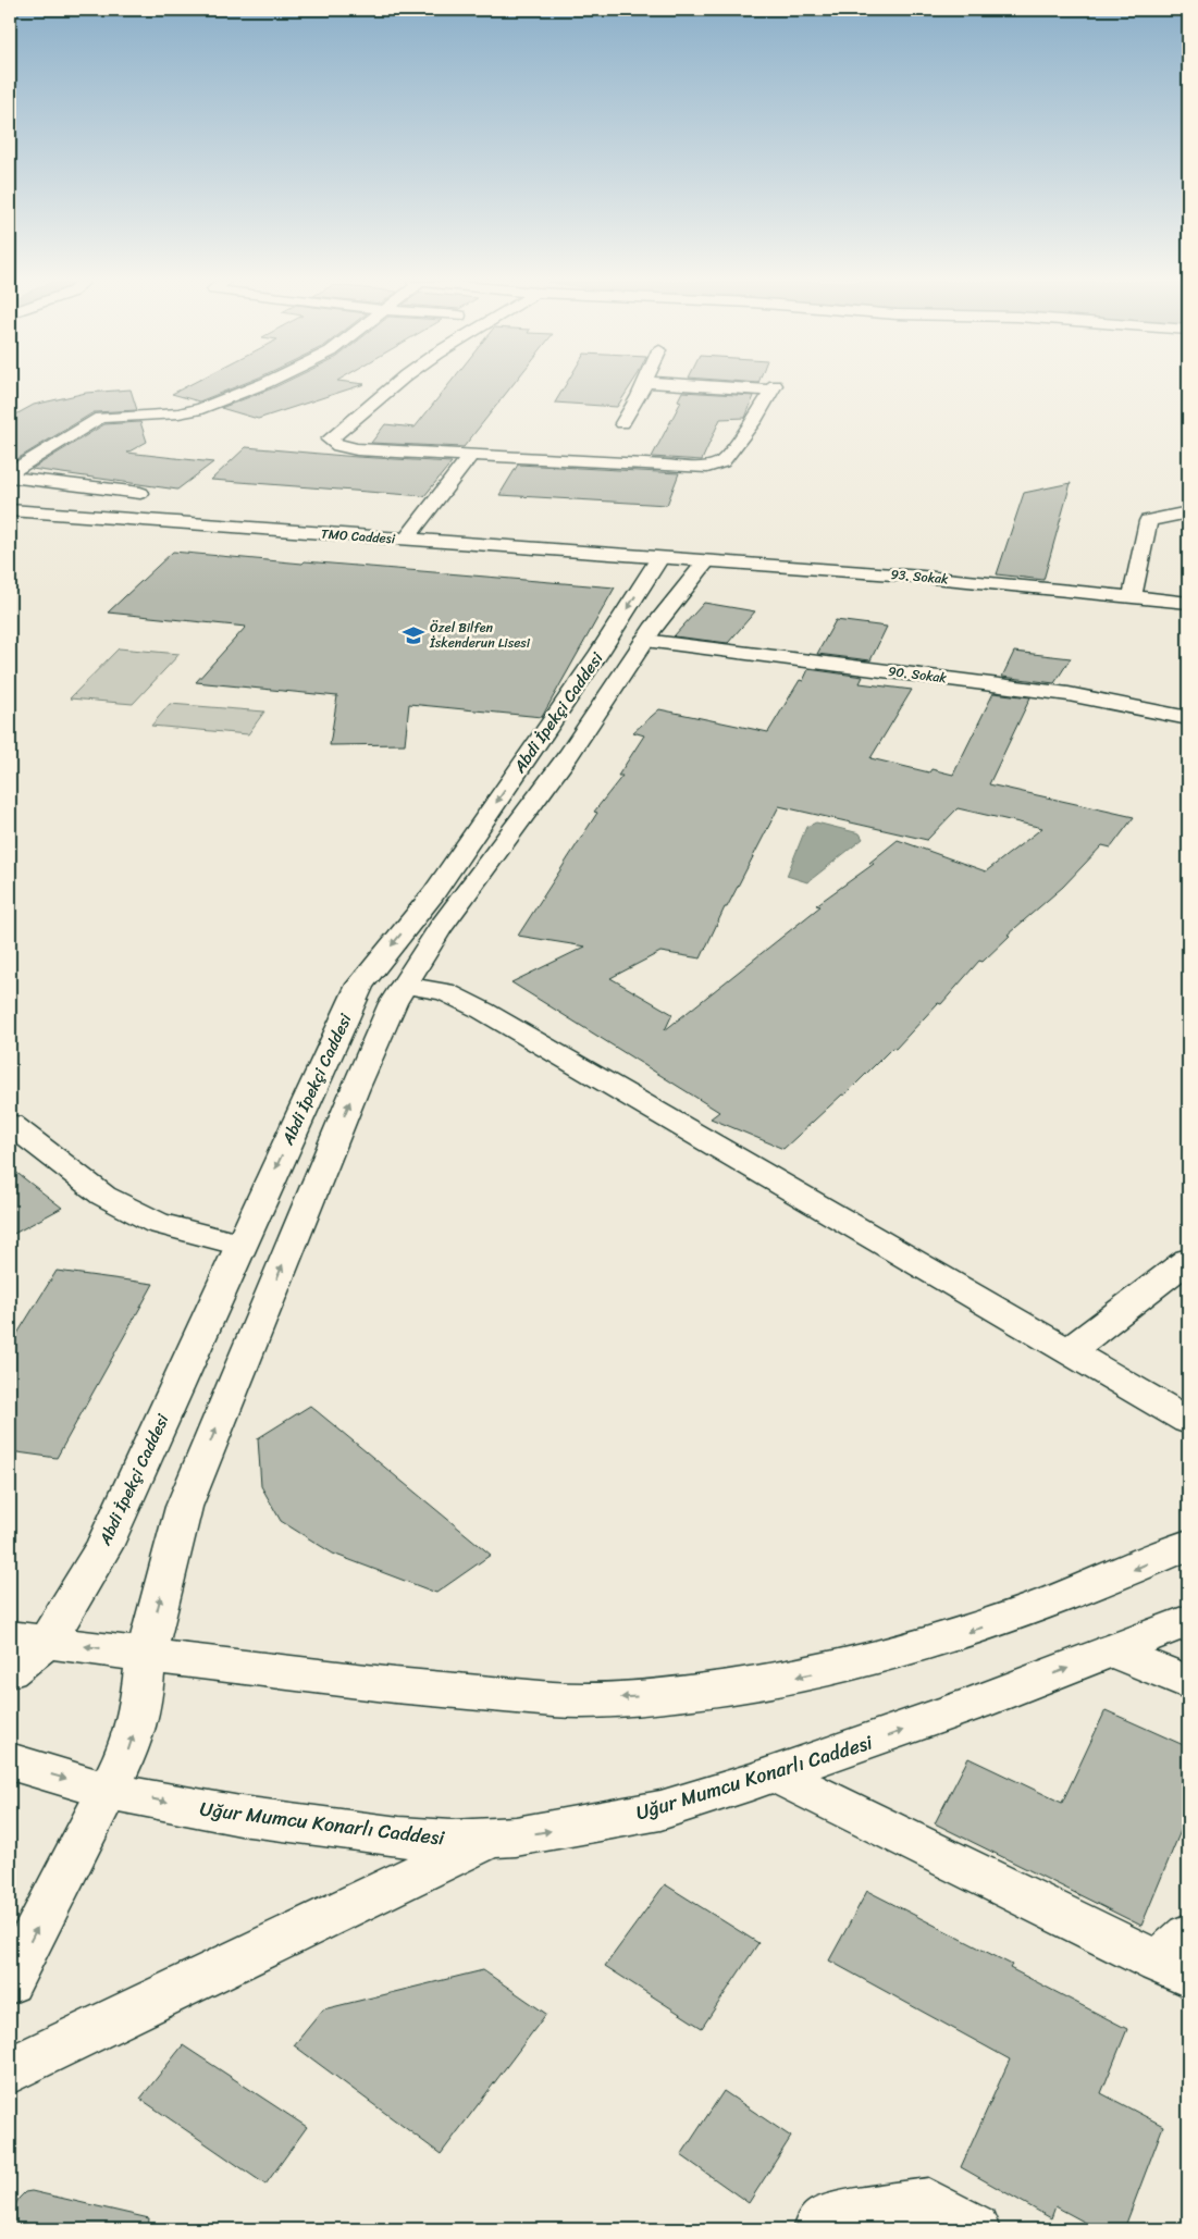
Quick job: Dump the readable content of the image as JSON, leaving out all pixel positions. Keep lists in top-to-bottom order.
{
  "streets": {
    "street": [
      "TMO Caddesi",
      "93. Sokak",
      "90. Sokak",
      "Abdi İpekçi Caddesi",
      "Uğur Mumcu Konarlı Caddesi"
    ]
  },
  "crossings": [
    ["TMO Caddesi", "93. Sokak"],
    ["TMO Caddesi", "Abdi İpekçi Caddesi"],
    ["93. Sokak", "Abdi İpekçi Caddesi"],
    ["90. Sokak", "Abdi İpekçi Caddesi"],
    ["Abdi İpekçi Caddesi", "Uğur Mumcu Konarlı Caddesi"]
  ],
  "places": {
    "school or university": ["Özel Bilfen İskenderun Lisesi"]
  }
}
